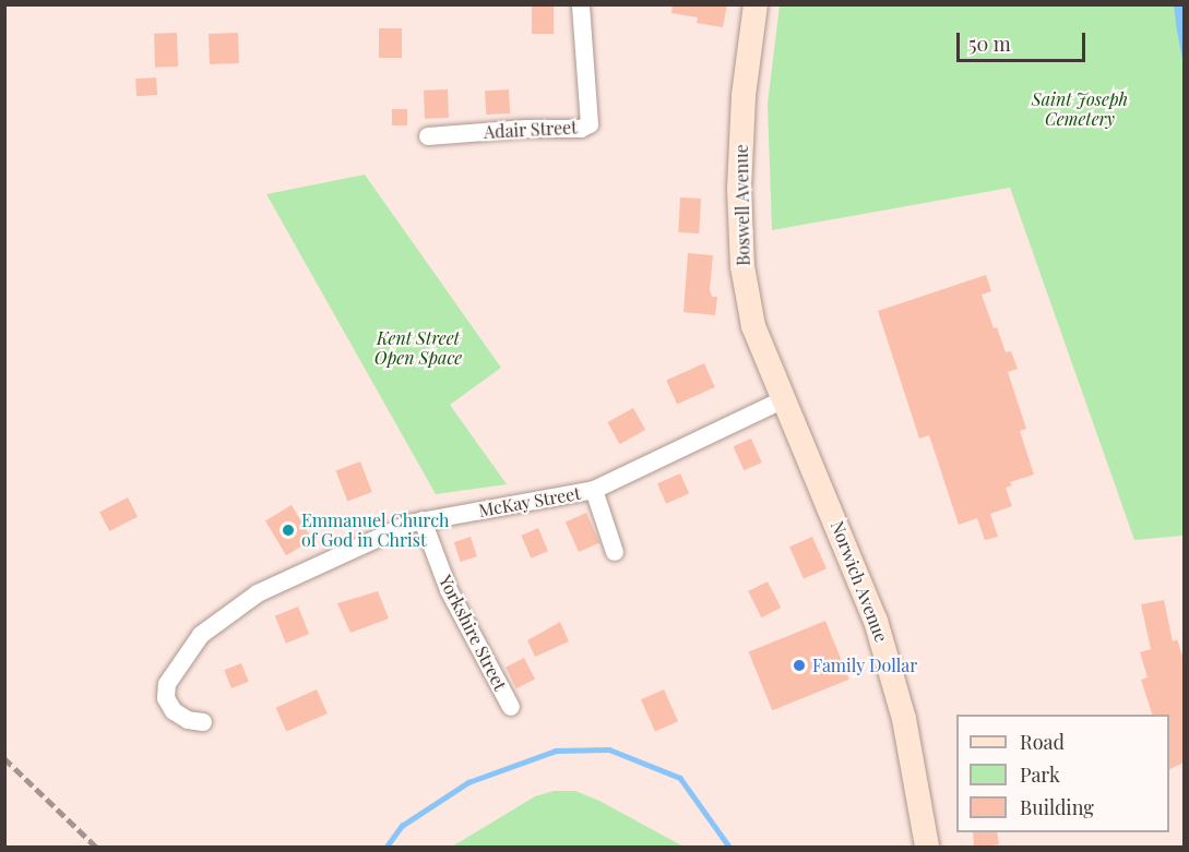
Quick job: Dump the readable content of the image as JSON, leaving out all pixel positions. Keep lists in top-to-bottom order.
{
  "streets": {
    "main road": ["Boswell Avenue", "Norwich Avenue"],
    "street": ["Adair Street", "McKay Street", "Yorkshire Street"]
  },
  "crossings": [
    ["Boswell Avenue", "McKay Street"],
    ["Boswell Avenue", "Norwich Avenue"],
    ["McKay Street", "Norwich Avenue"],
    ["McKay Street", "Yorkshire Street"]
  ],
  "parks": ["Saint Joseph Cemetery", "Kent Street Open Space"],
  "places": ["Emmanuel Church of God in Christ", "Family Dollar"],
  "legend": ["Road", "Park", "Building"],
  "scale_bar": "50 m"
}
